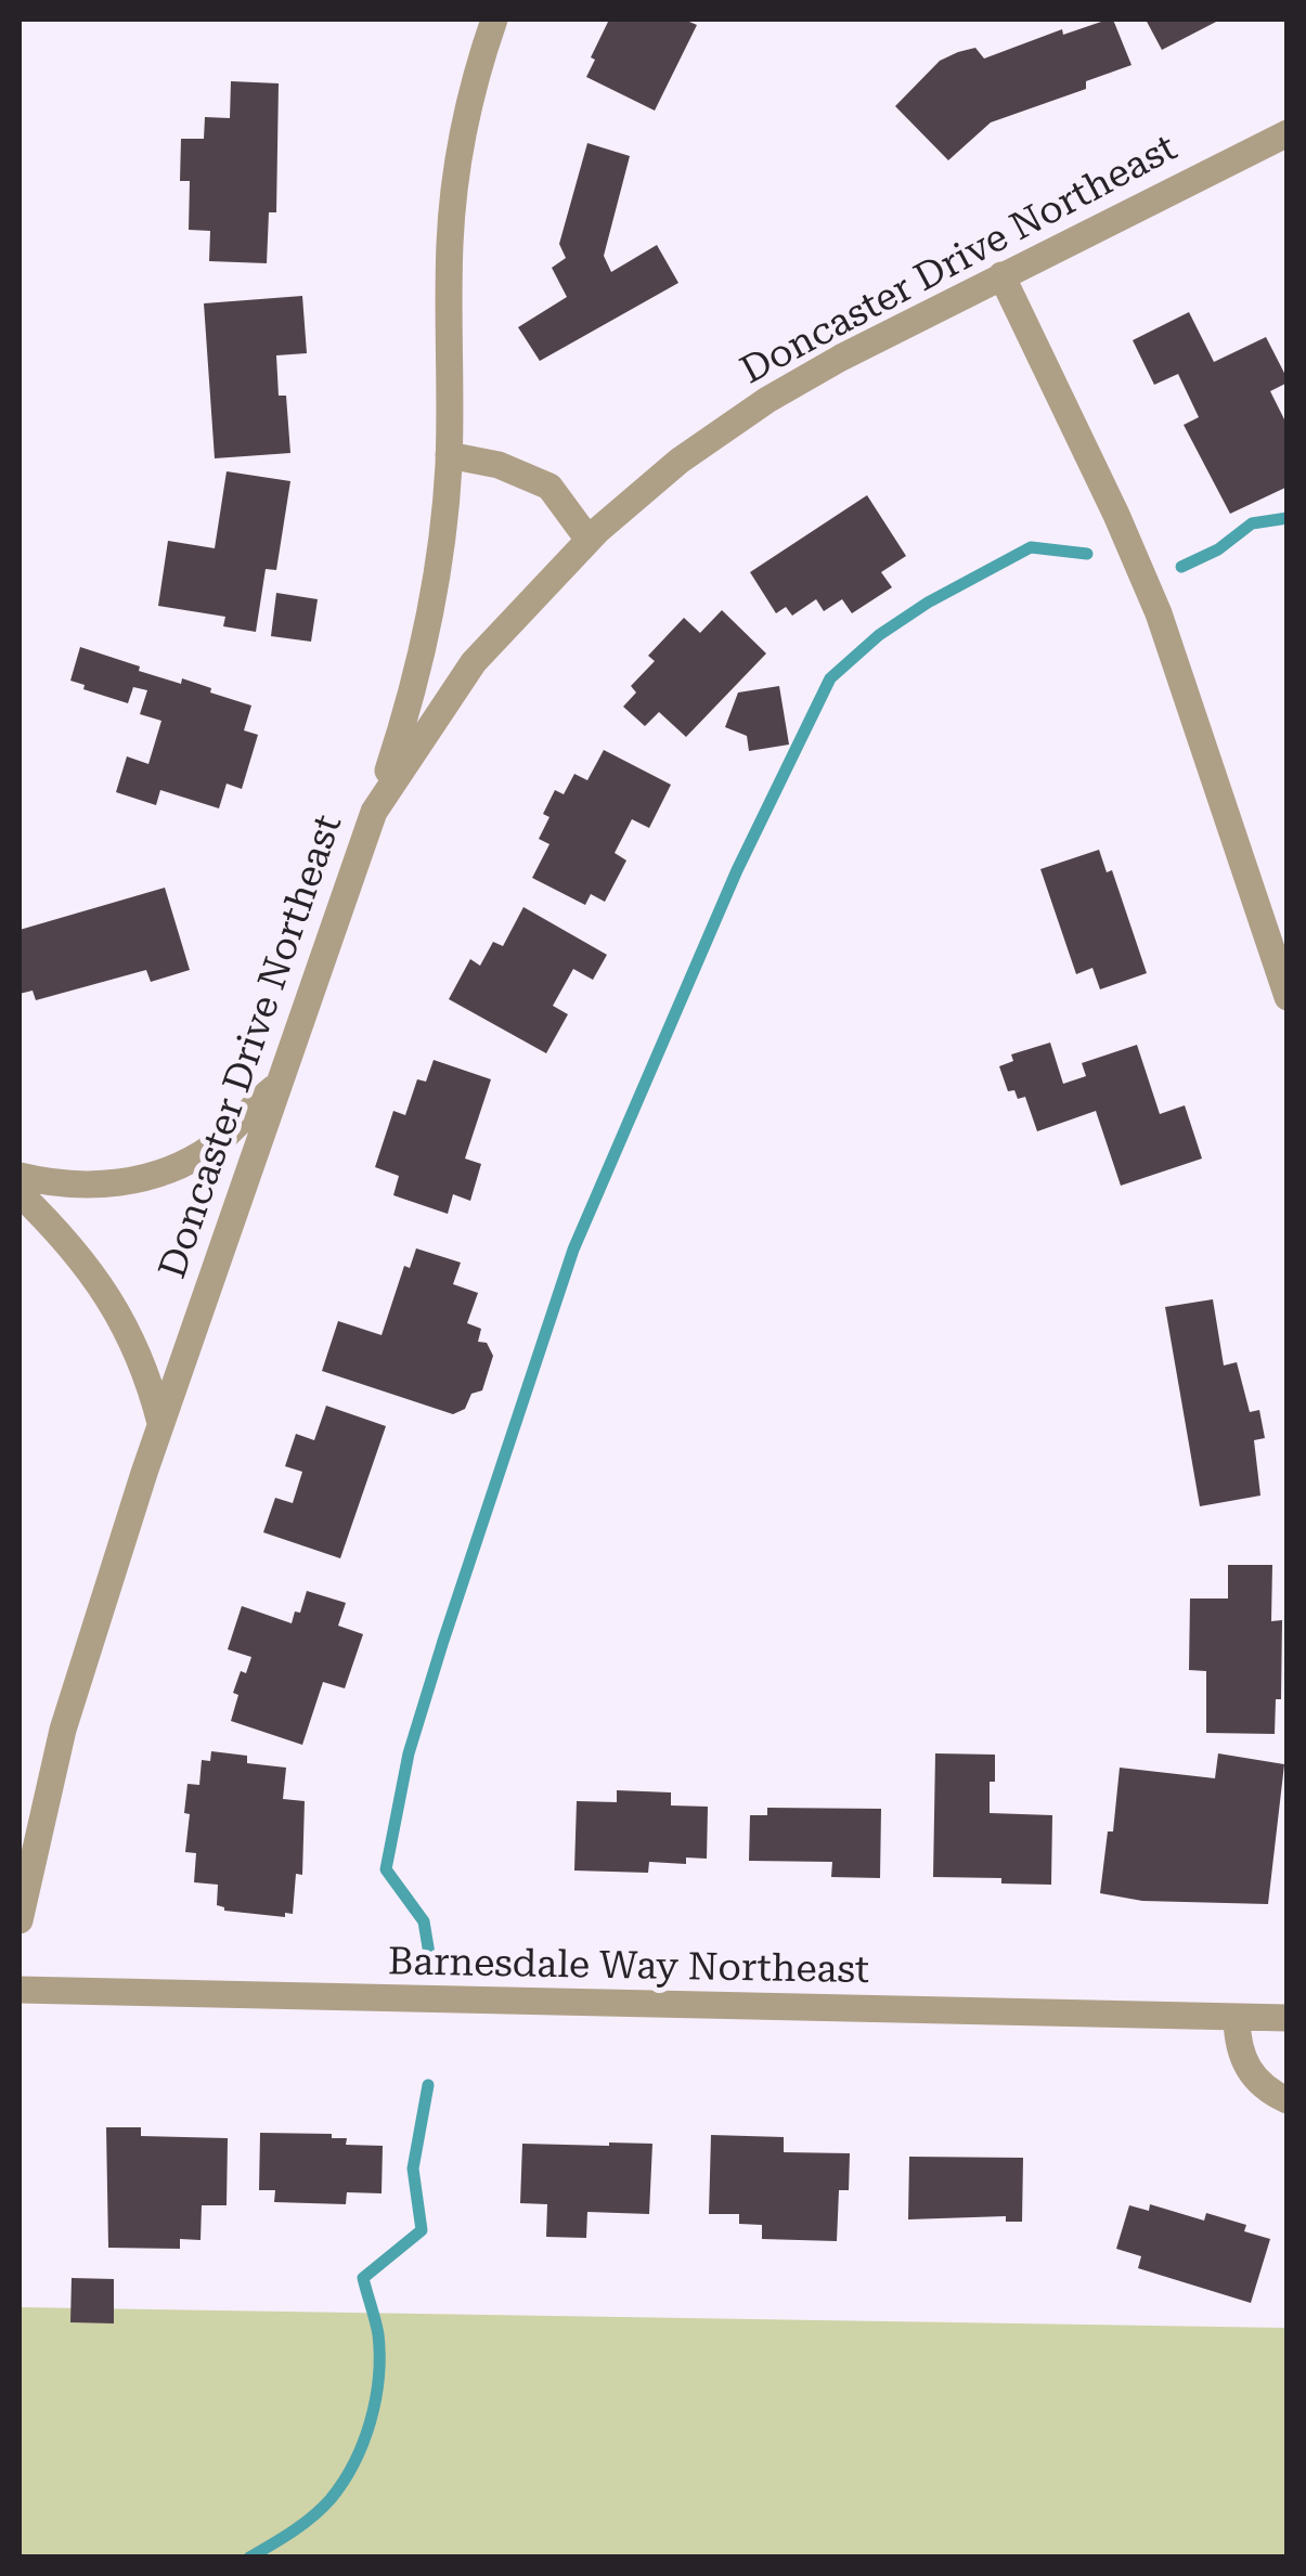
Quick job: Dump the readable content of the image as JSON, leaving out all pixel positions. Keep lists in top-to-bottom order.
{
  "streets": {
    "street": ["Doncaster Drive Northeast", "Barnesdale Way Northeast"]
  }
}
